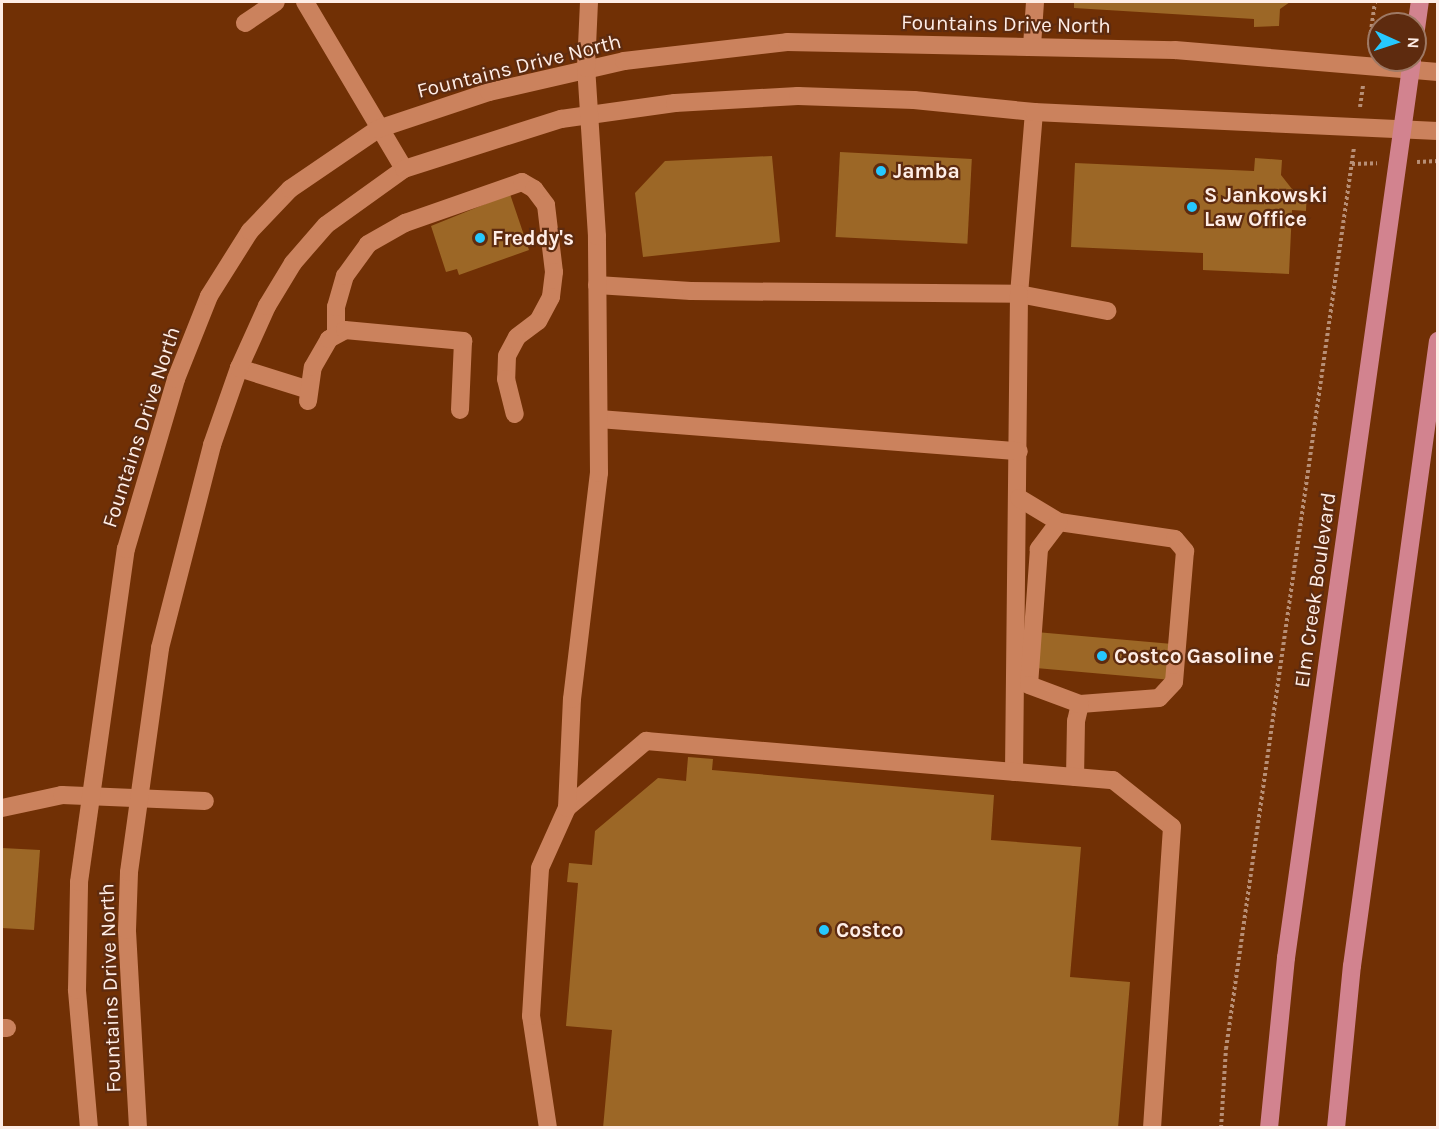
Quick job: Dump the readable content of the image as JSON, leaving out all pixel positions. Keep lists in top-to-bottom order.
{
  "streets": {
    "main road": ["Elm Creek Boulevard"],
    "street": ["Fountains Drive North"]
  },
  "crossings": [
    ["Fountains Drive North", "Elm Creek Boulevard"]
  ],
  "places": [
    "Jamba",
    "S Jankowski Law Office",
    "Freddy's",
    "Costco Gasoline",
    "Costco"
  ],
  "north": "right"
}
